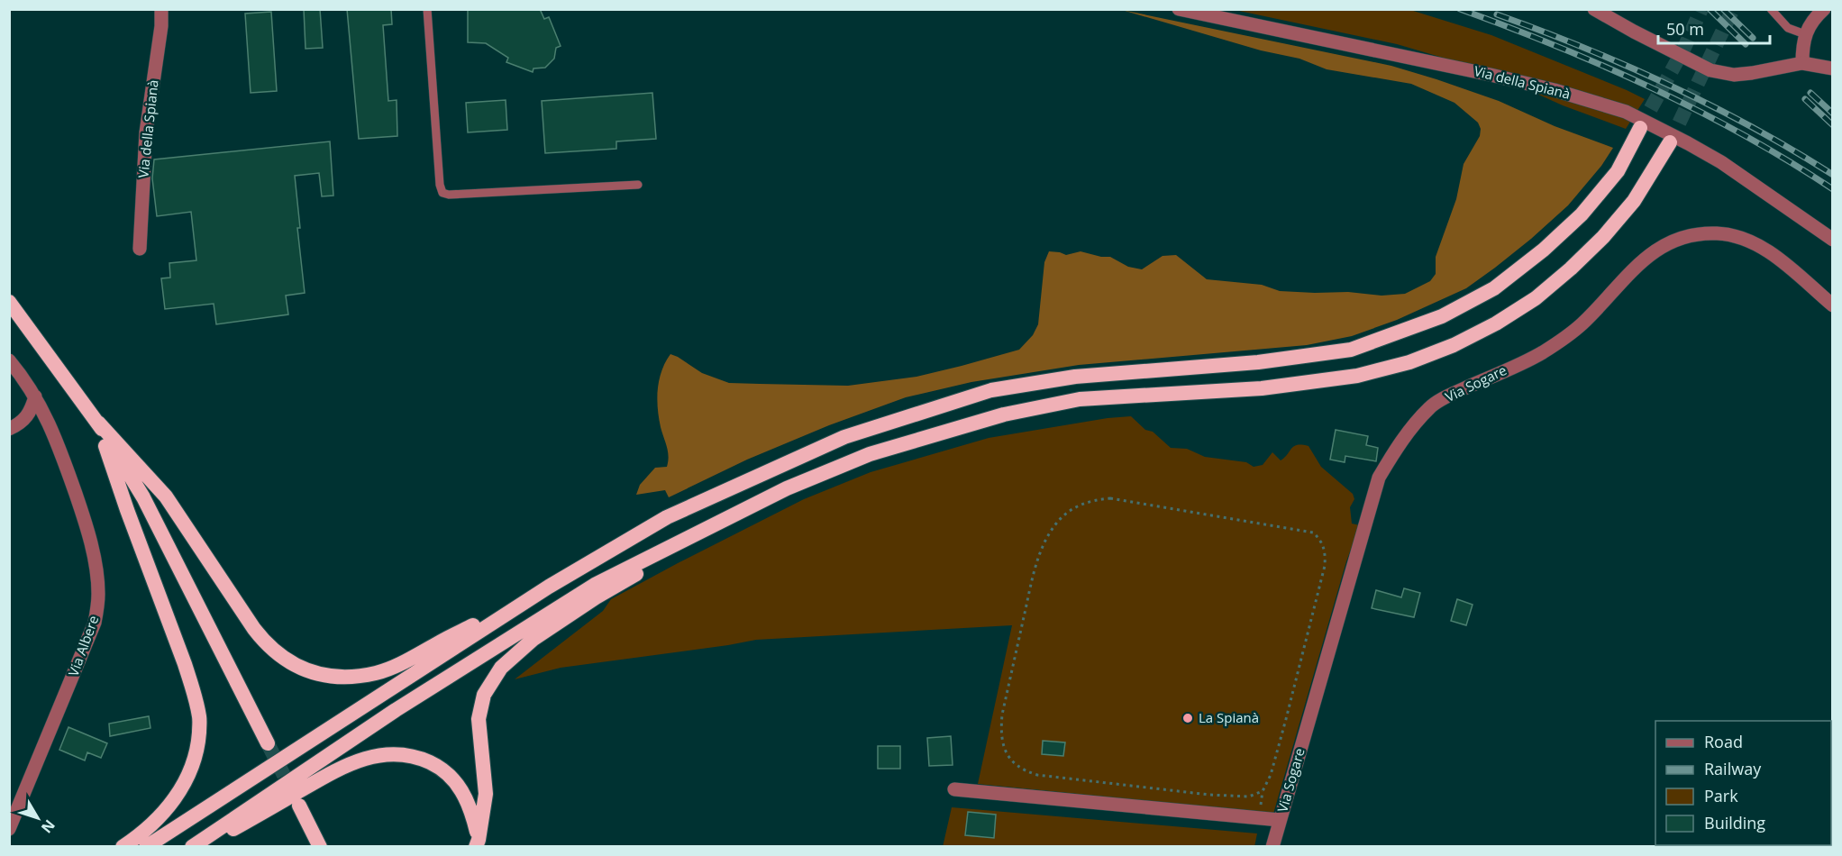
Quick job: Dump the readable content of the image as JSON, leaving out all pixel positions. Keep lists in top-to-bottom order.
{
  "streets": {
    "street": ["Via della Spianà", "Via Sogare", "Via Albere"]
  },
  "places": ["La Spianà"],
  "legend": [
    "Road",
    "Railway",
    "Park",
    "Building"
  ],
  "scale_bar": "50 m",
  "north": "bottom right"
}
